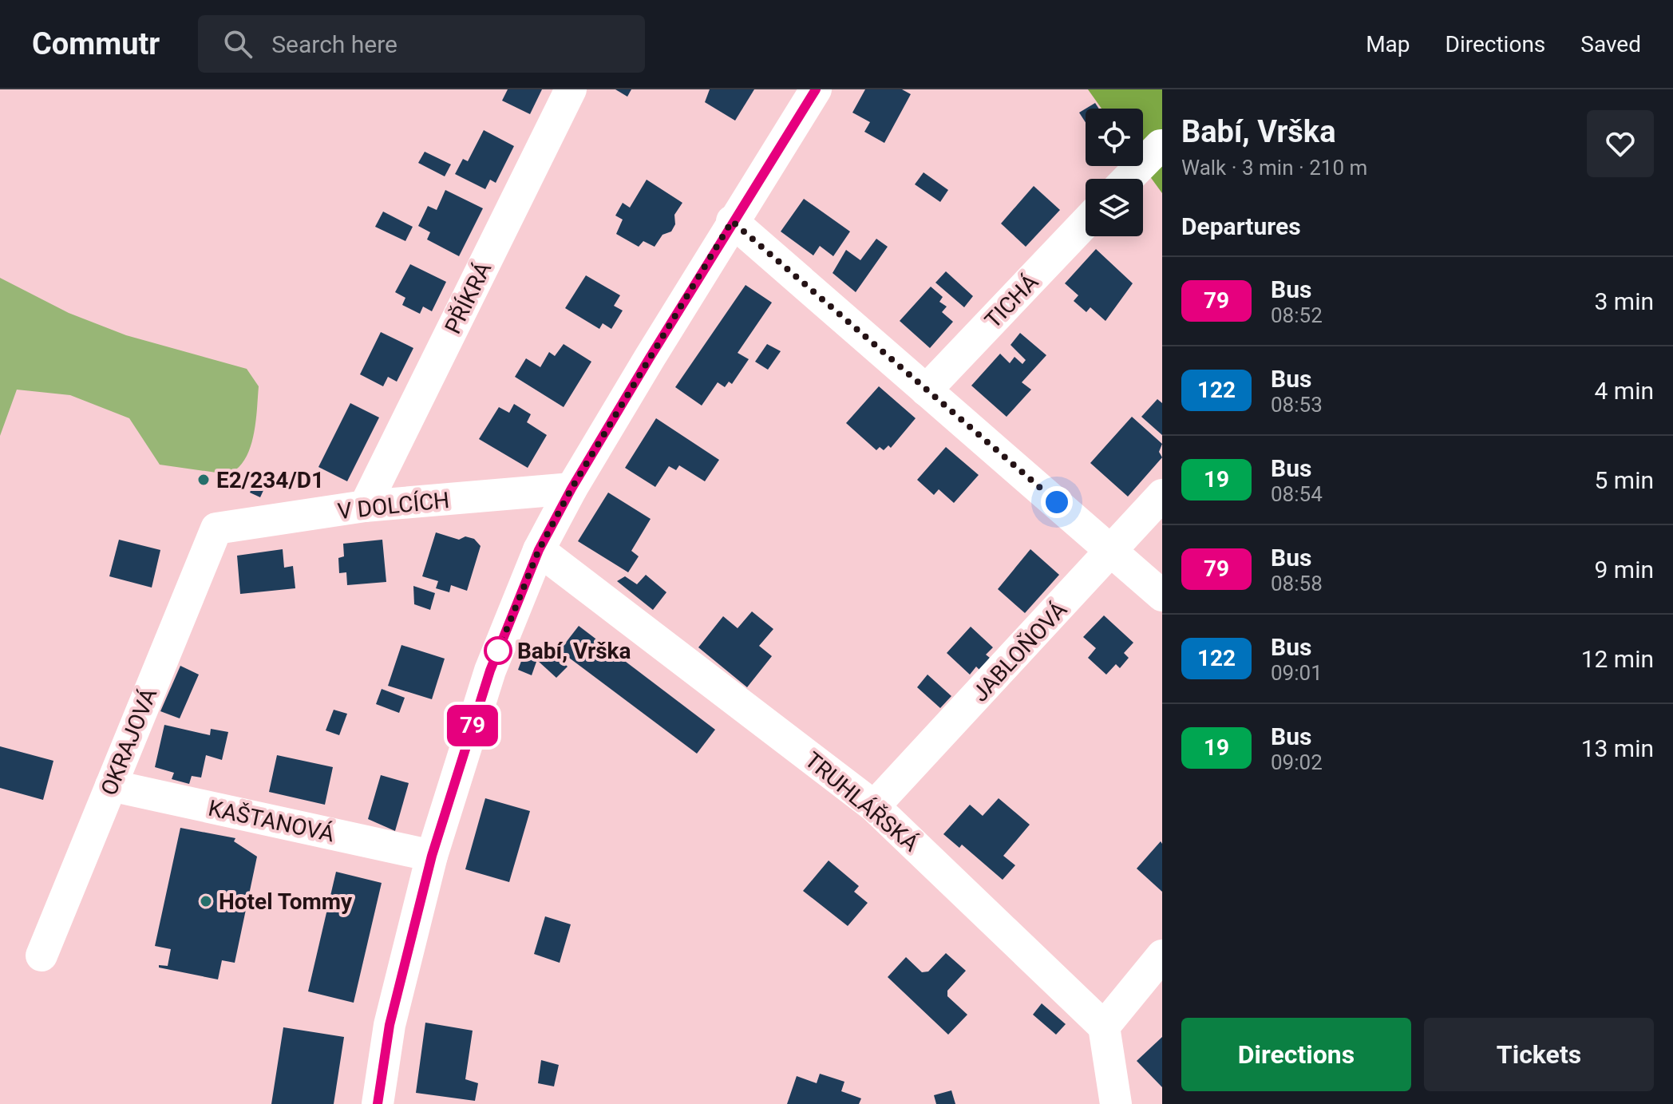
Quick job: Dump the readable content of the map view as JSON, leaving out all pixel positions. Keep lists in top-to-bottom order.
{
  "streets": {
    "street": [
      "PŘÍKRÁ",
      "TICHÁ",
      "V DOLCÍCH",
      "JABLOŇOVÁ",
      "OKRAJOVÁ",
      "TRUHLÁŘSKÁ",
      "KAŠTANOVÁ"
    ]
  },
  "crossings": [
    ["PŘÍKRÁ", "V DOLCÍCH"],
    ["V DOLCÍCH", "OKRAJOVÁ"],
    ["JABLOŇOVÁ", "TRUHLÁŘSKÁ"],
    ["OKRAJOVÁ", "KAŠTANOVÁ"]
  ],
  "places": ["E2/234/D1", "Babí, Vrška", "Hotel Tommy"],
  "lines": ["bus line 79"],
  "page": {
    "header": "Commutr",
    "search": "Search here",
    "nav": ["Map", "Directions", "Saved"],
    "on_map": "79",
    "heading": [
      ["Babí, Vrška", "Walk · 3 min · 210 m"],
      "Departures"
    ],
    "list": [
      {
        "mark": "79",
        "name": "Bus",
        "note": "08:52",
        "value": "3 min"
      },
      {
        "mark": "122",
        "name": "Bus",
        "note": "08:53",
        "value": "4 min"
      },
      {
        "mark": "19",
        "name": "Bus",
        "note": "08:54",
        "value": "5 min"
      },
      {
        "mark": "79",
        "name": "Bus",
        "note": "08:58",
        "value": "9 min"
      },
      {
        "mark": "122",
        "name": "Bus",
        "note": "09:01",
        "value": "12 min"
      },
      {
        "mark": "19",
        "name": "Bus",
        "note": "09:02",
        "value": "13 min"
      }
    ],
    "buttons": ["Directions", "Tickets"]
  }
}
